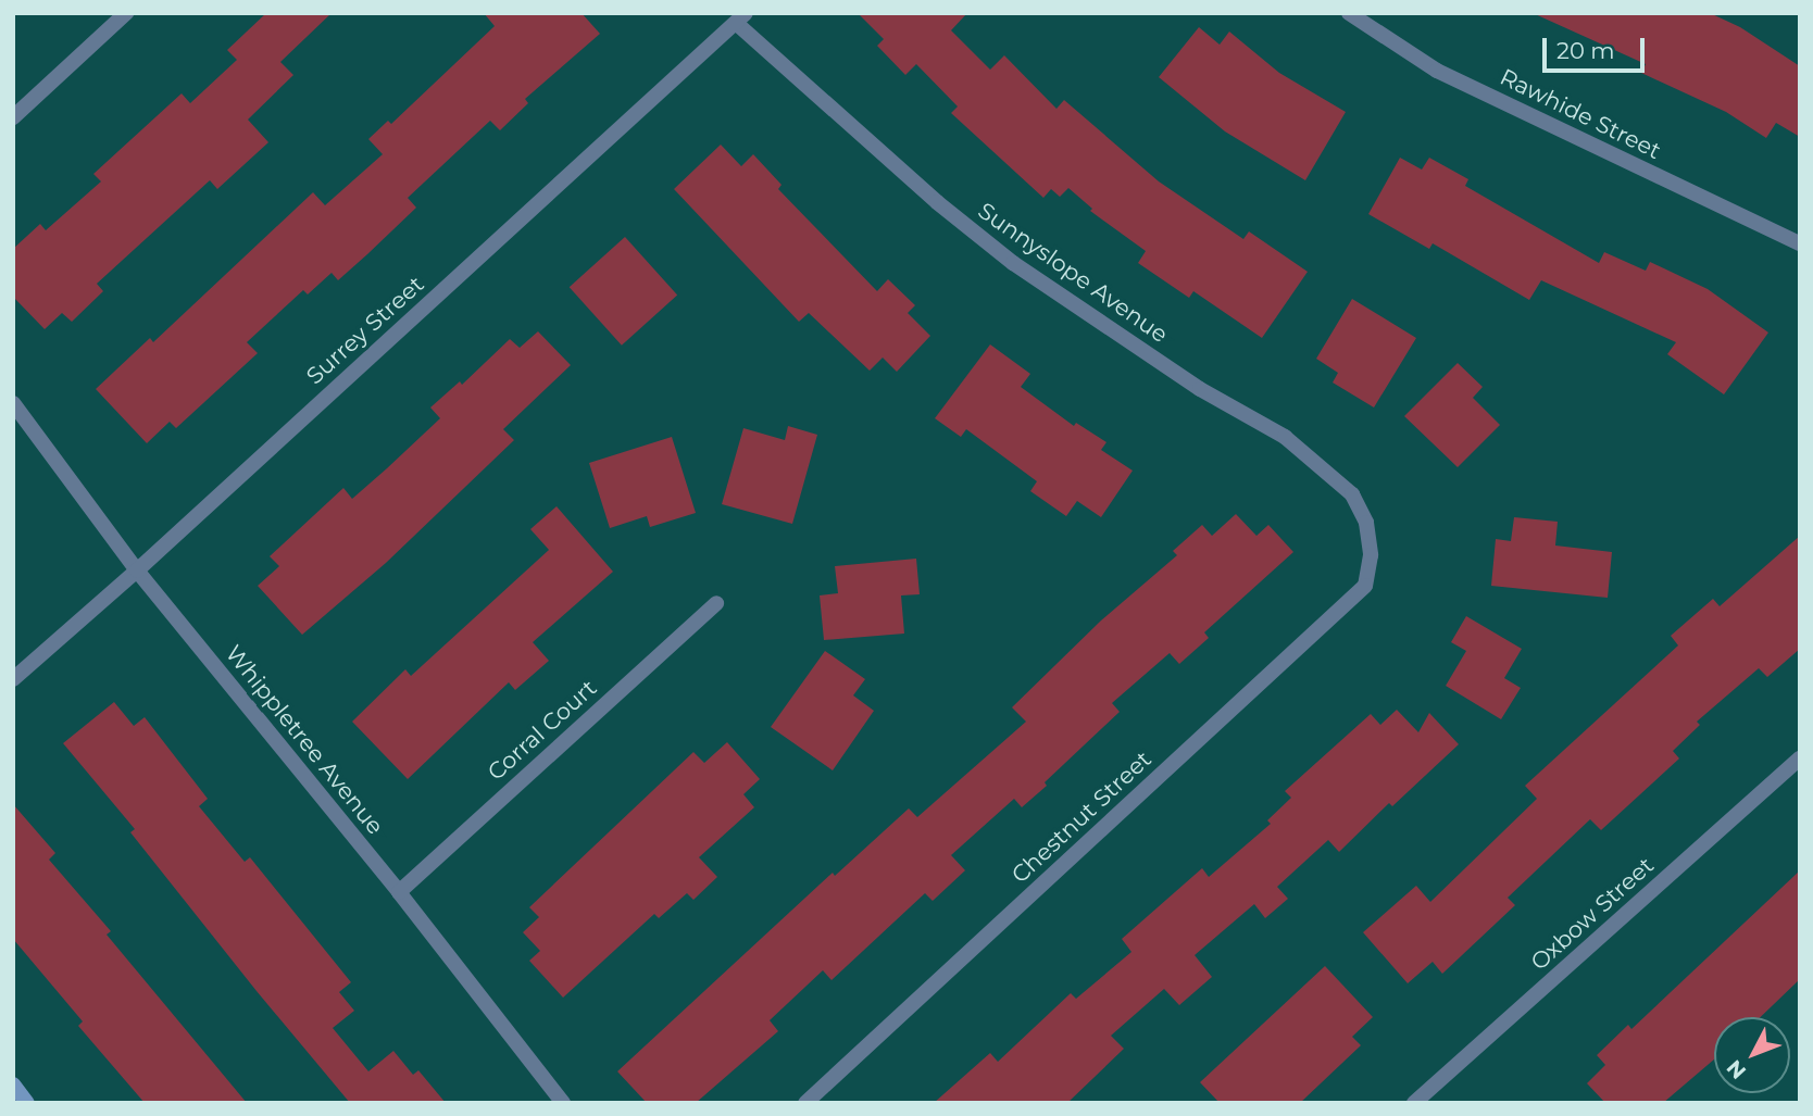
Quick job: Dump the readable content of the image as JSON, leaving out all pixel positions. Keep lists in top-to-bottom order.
{
  "streets": {
    "street": [
      "Rawhide Street",
      "Sunnyslope Avenue",
      "Surrey Street",
      "Corral Court",
      "Whippletree Avenue",
      "Chestnut Street",
      "Oxbow Street"
    ]
  },
  "crossings": [
    ["Sunnyslope Avenue", "Surrey Street"],
    ["Sunnyslope Avenue", "Chestnut Street"],
    ["Surrey Street", "Whippletree Avenue"],
    ["Corral Court", "Whippletree Avenue"]
  ],
  "scale_bar": "20 m",
  "north": "bottom left"
}
